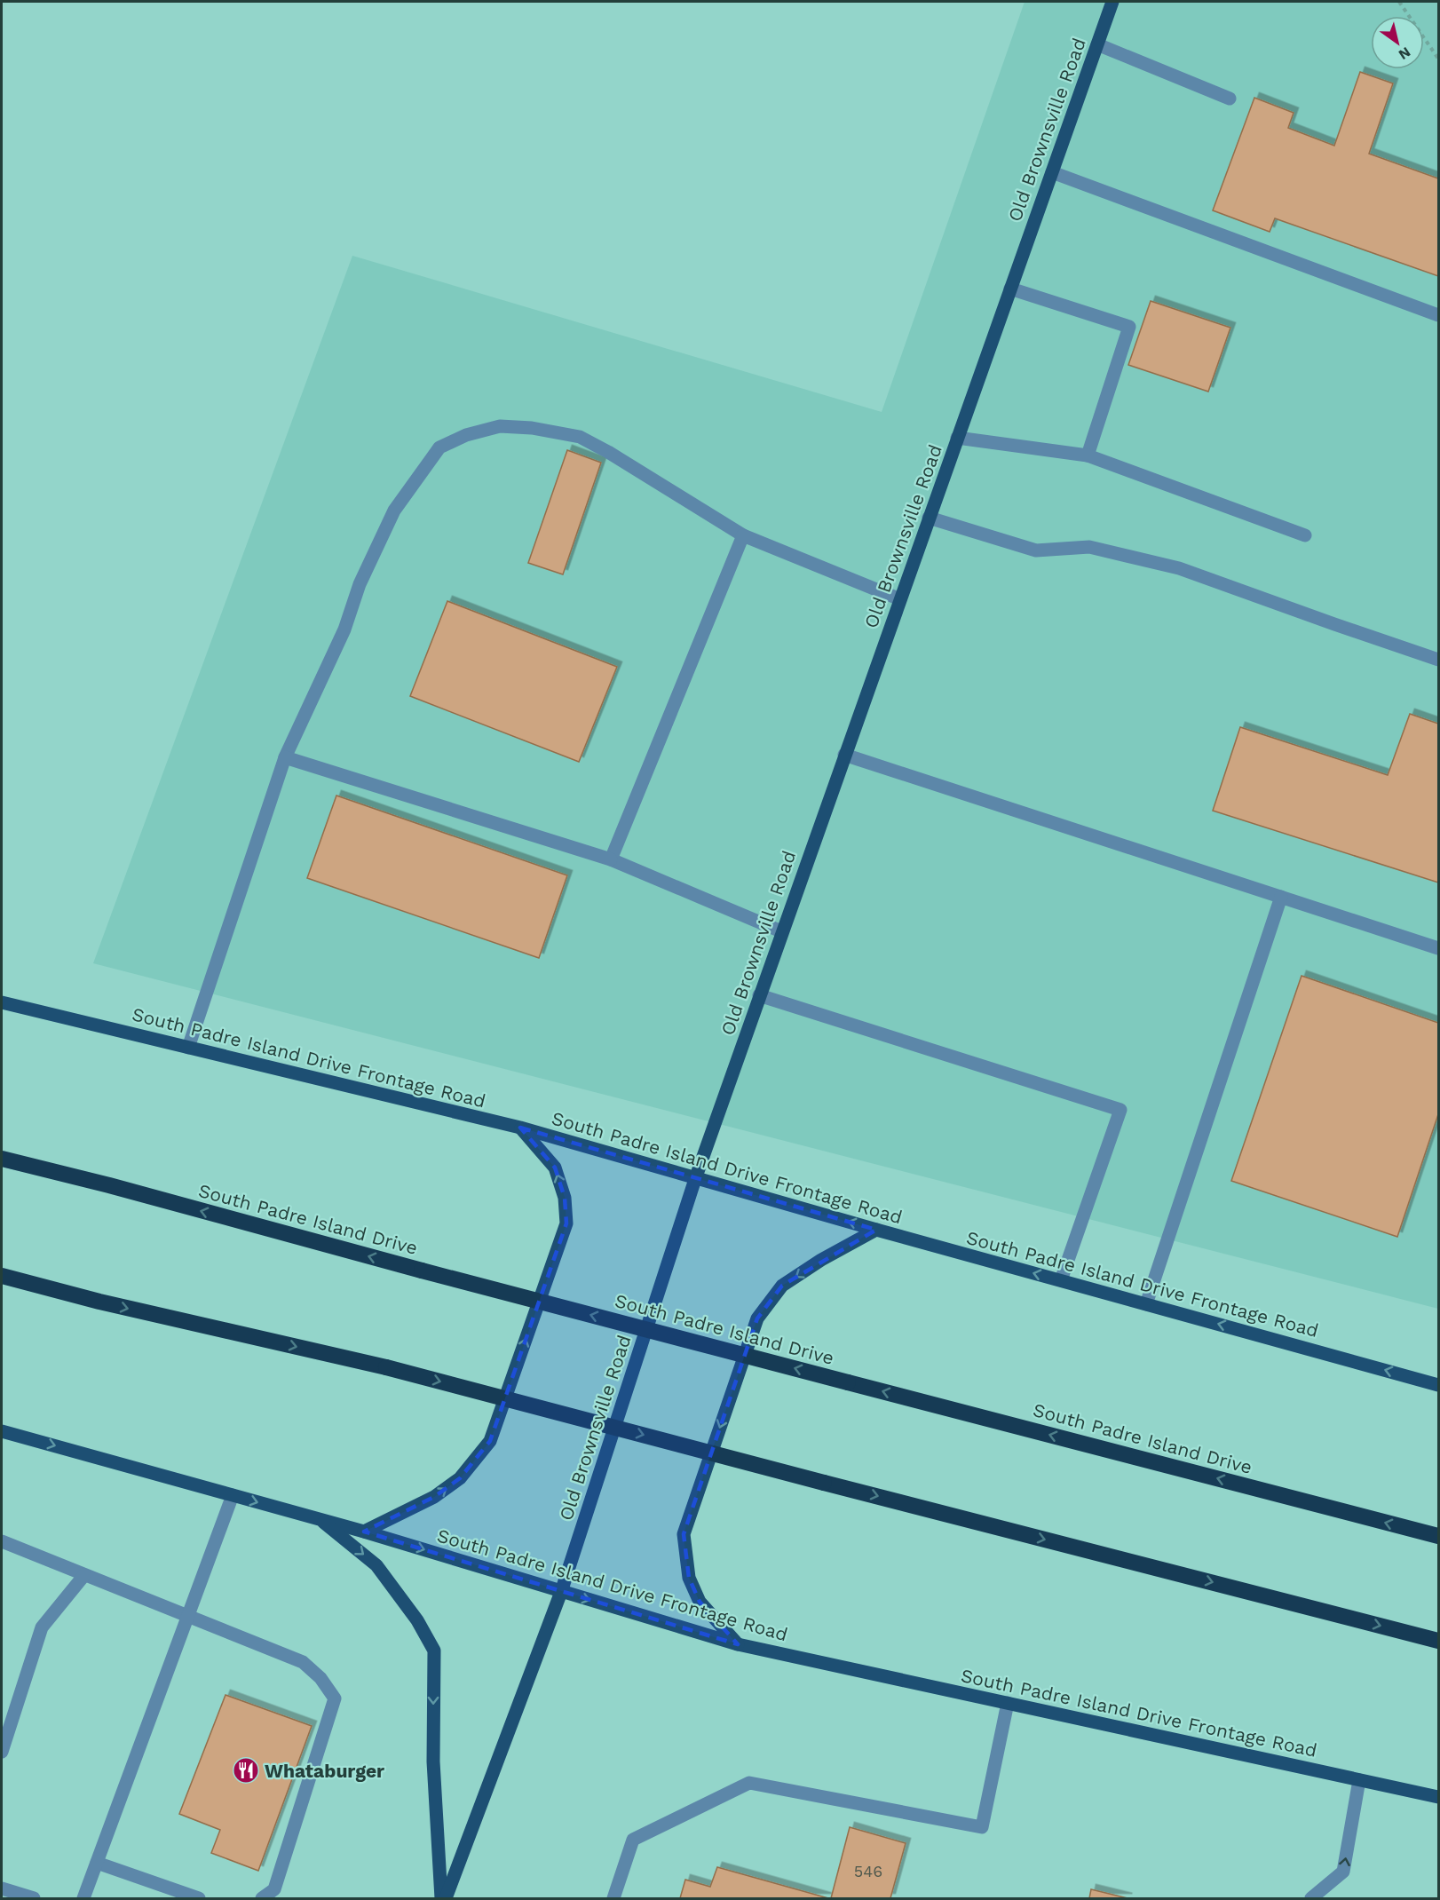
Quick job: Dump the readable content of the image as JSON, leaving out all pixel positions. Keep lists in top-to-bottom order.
{
  "streets": {
    "highway": ["South Padre Island Drive"],
    "main road": ["Old Brownsville Road", "South Padre Island Drive Frontage Road"]
  },
  "crossings": [
    ["Old Brownsville Road", "South Padre Island Drive Frontage Road"]
  ],
  "places": {
    "restaurant": ["Whataburger"]
  },
  "house_numbers": ["546"],
  "north": "bottom right"
}
